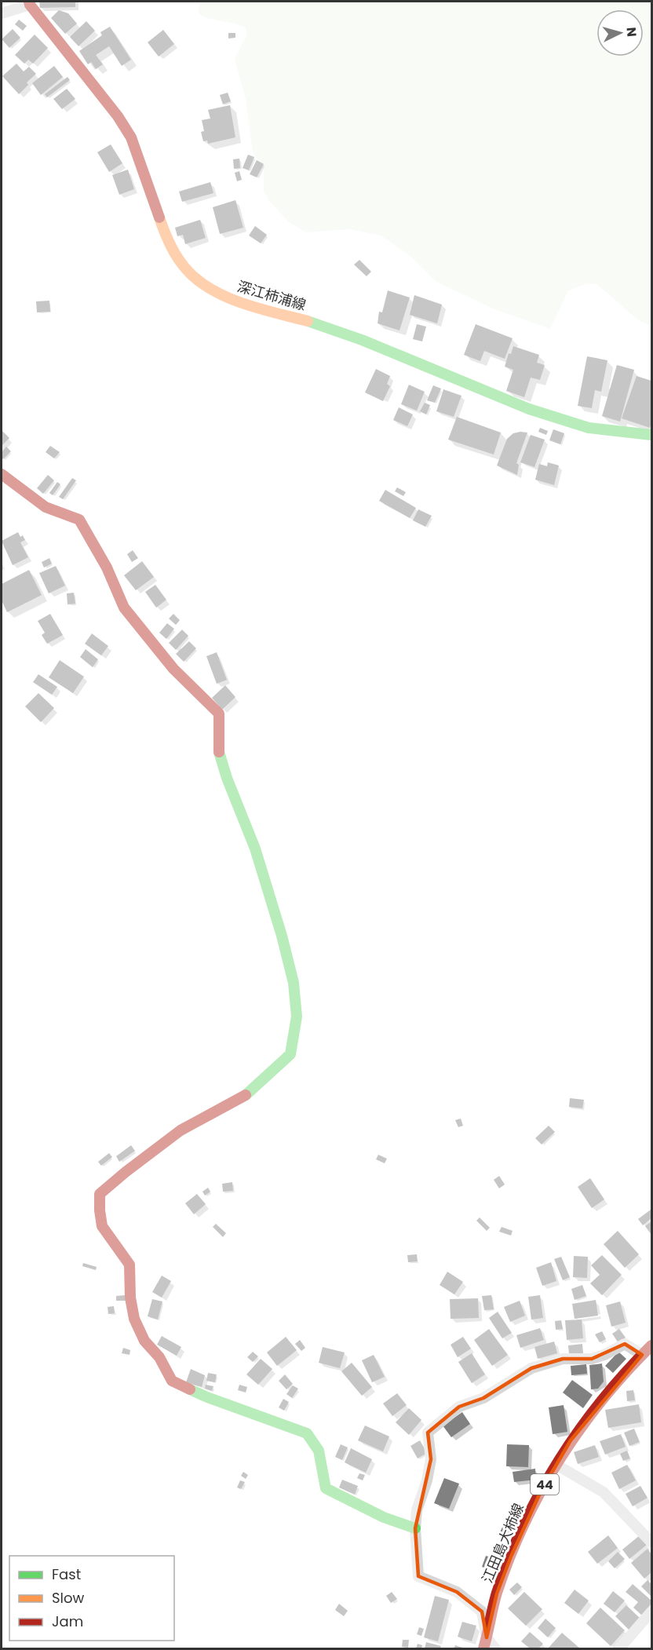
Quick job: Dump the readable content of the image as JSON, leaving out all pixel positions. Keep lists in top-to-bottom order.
{
  "streets": {
    "street": ["深江柿浦線", "44", "江田島大柿線"]
  },
  "legend": ["Fast", "Slow", "Jam"],
  "north": "right"
}
